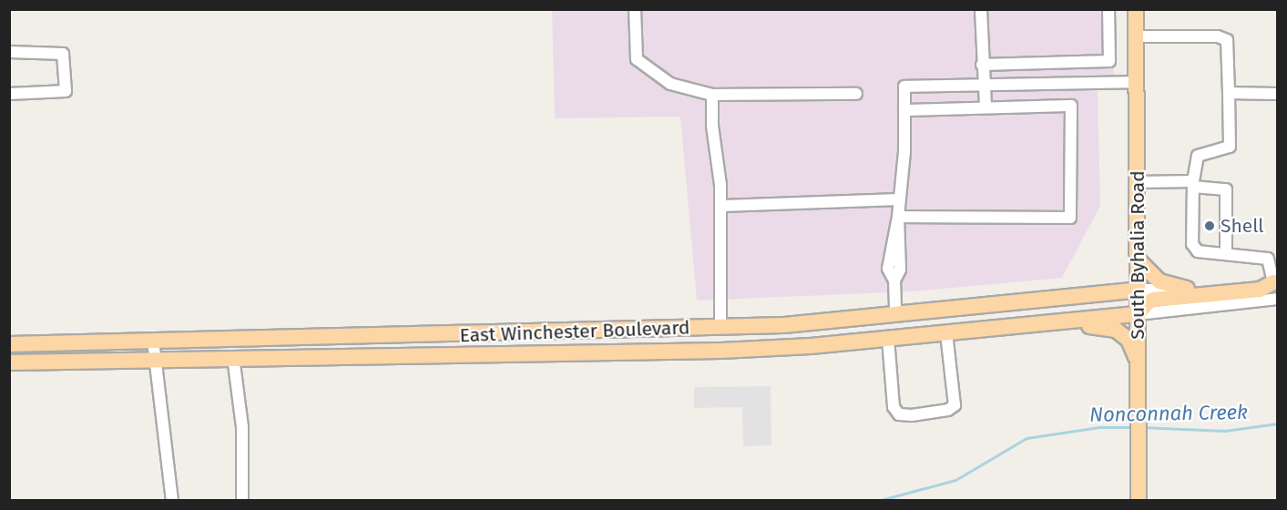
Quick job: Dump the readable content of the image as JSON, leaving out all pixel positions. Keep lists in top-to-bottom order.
{
  "streets": {
    "main road": ["South Byhalia Road", "East Winchester Boulevard"]
  },
  "crossings": [
    ["South Byhalia Road", "East Winchester Boulevard"]
  ],
  "water": ["Nonconnah Creek"],
  "places": ["Shell"]
}
